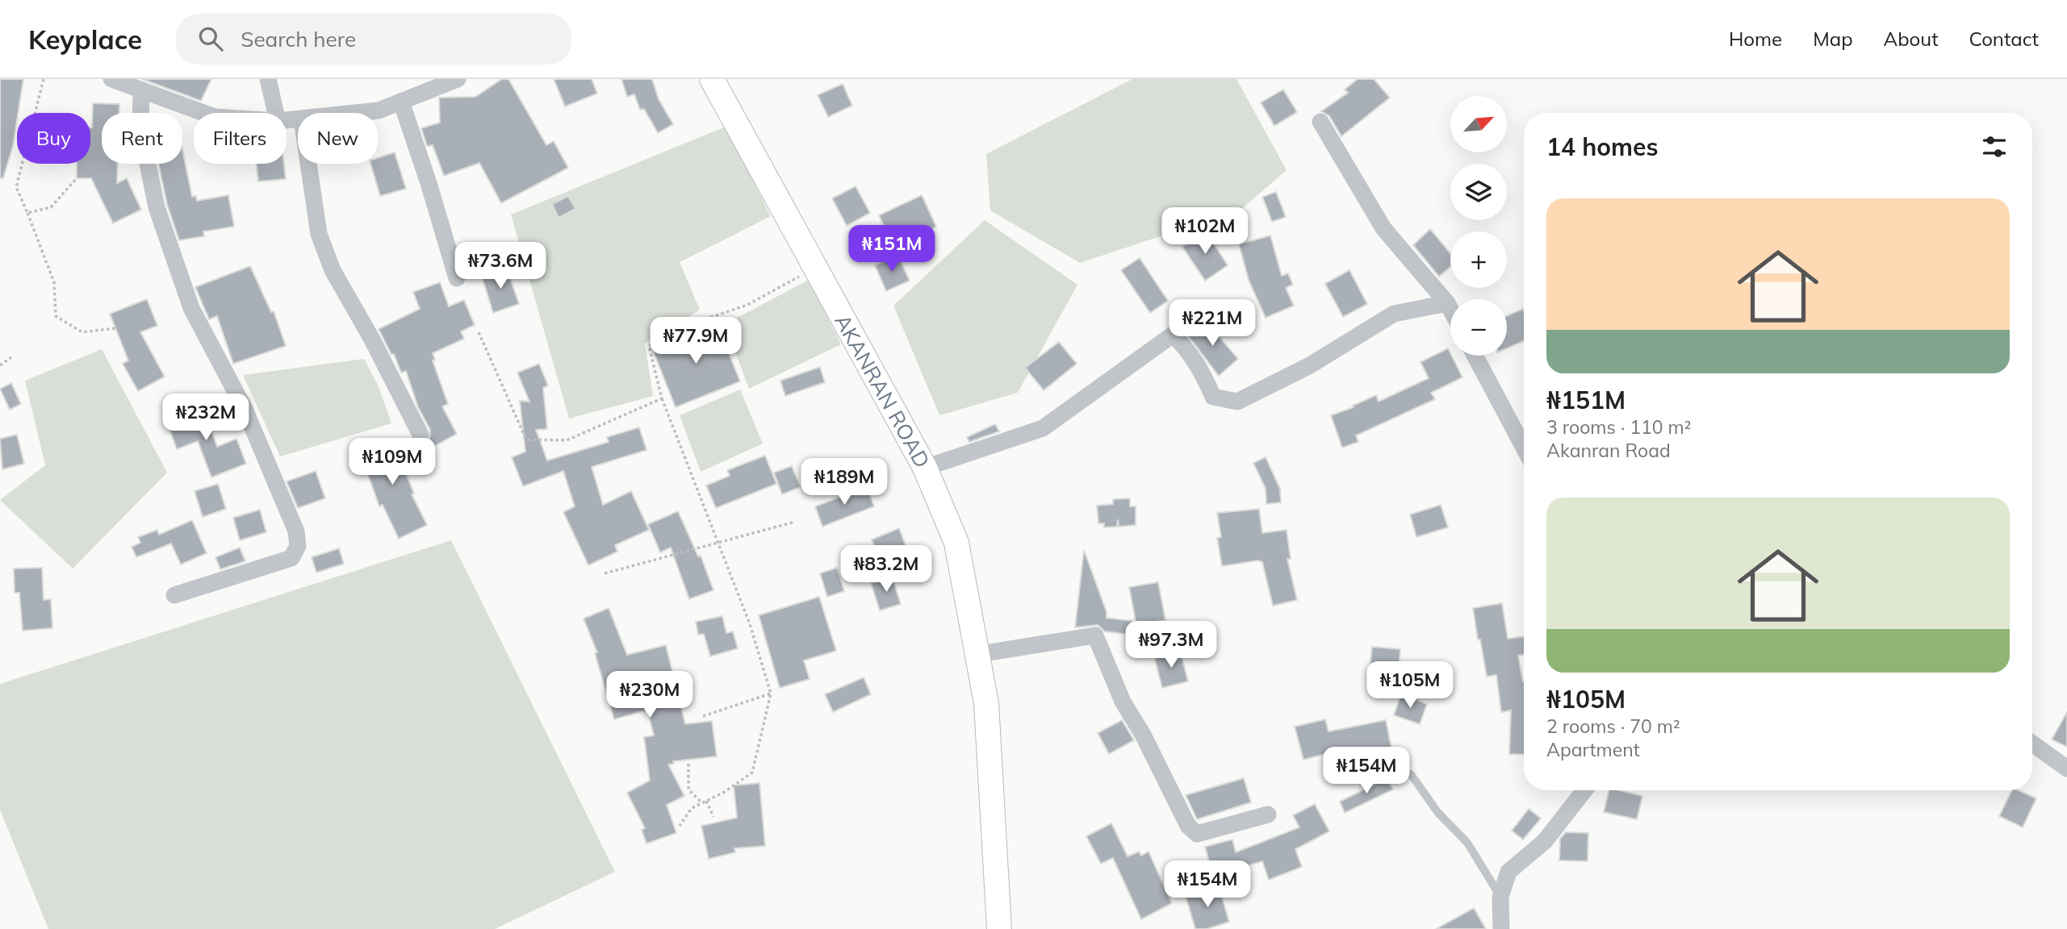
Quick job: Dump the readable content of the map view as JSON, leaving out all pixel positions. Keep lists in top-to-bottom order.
{
  "streets": {
    "main road": ["AKANRAN ROAD"]
  },
  "north": "top right",
  "page": {
    "header": "Keyplace",
    "search": "Search here",
    "nav": [
      "Home",
      "Map",
      "About",
      "Contact"
    ],
    "map_buttons": ["+", "−"],
    "chip": [
      "Buy",
      "Rent",
      "Filters",
      "New"
    ],
    "heading": "14 homes",
    "list": [
      {
        "name": "₦151M",
        "note": "3 rooms · 110 m² · Akanran Road"
      },
      {
        "name": "₦105M",
        "note": "2 rooms · 70 m² · Apartment"
      }
    ],
    "price": [
      "₦102M",
      "₦151M",
      "₦73.6M",
      "₦221M",
      "₦77.9M",
      "₦232M",
      "₦109M",
      "₦189M",
      "₦83.2M",
      "₦97.3M",
      "₦105M",
      "₦230M",
      "₦154M",
      "₦154M"
    ]
  }
}
